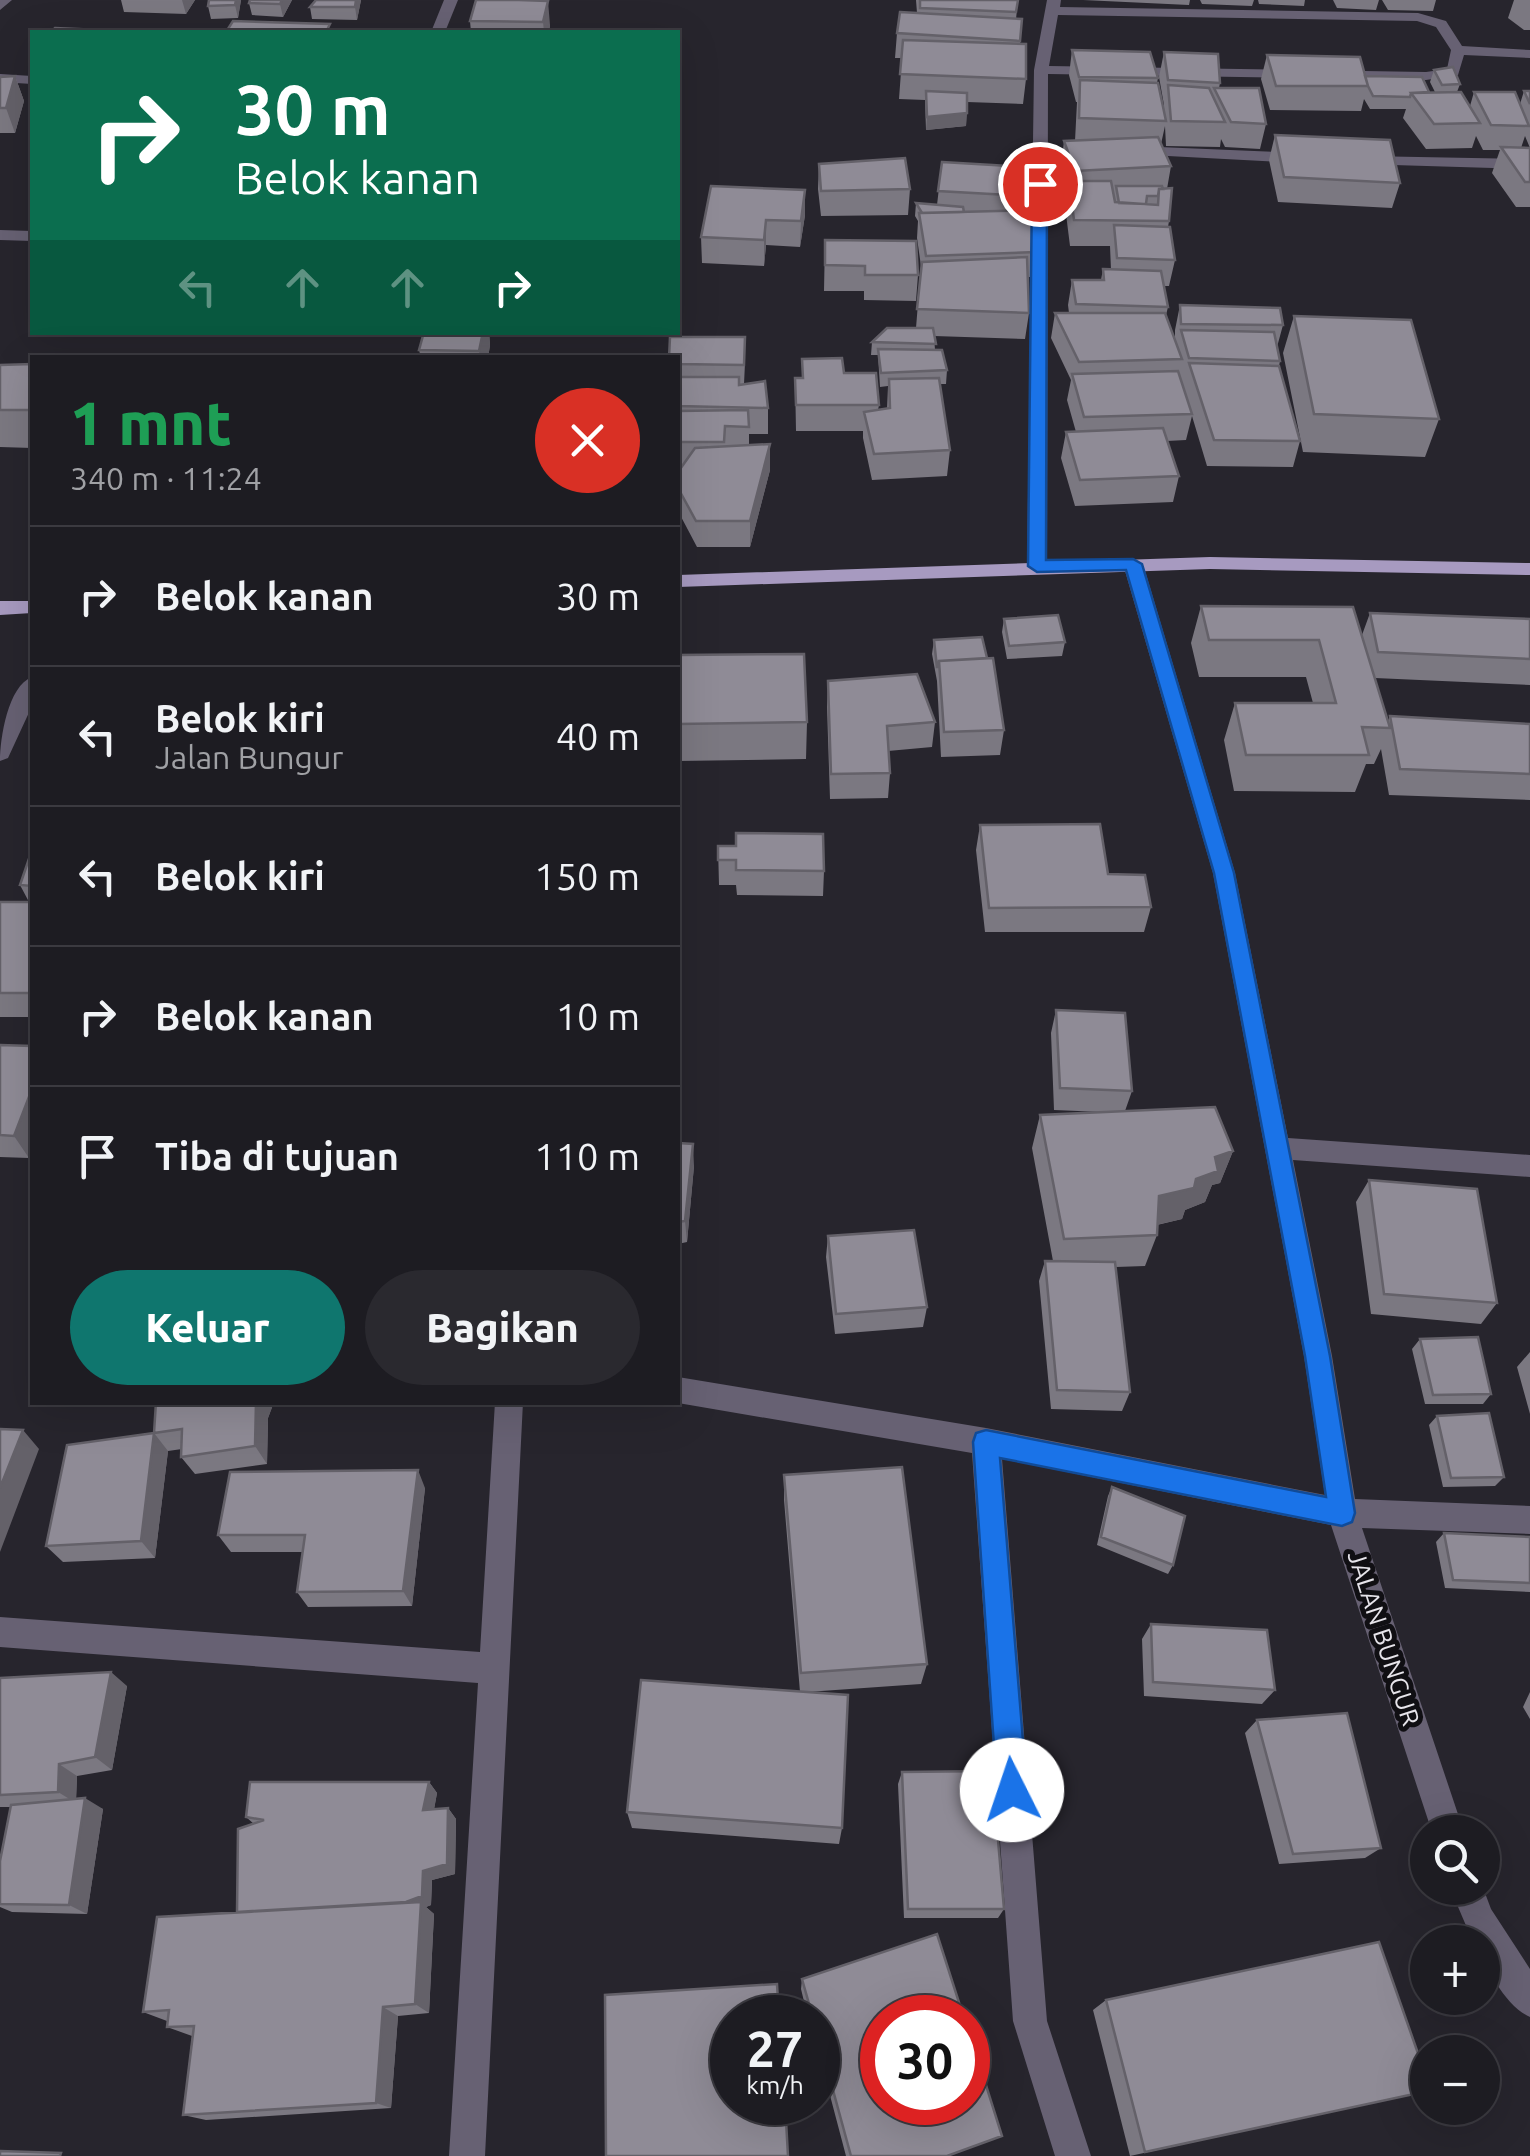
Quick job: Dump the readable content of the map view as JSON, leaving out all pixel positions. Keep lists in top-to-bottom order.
{
  "streets": {
    "street": ["JALAN BUNGUR"]
  },
  "page": {
    "turn": ["30 m", "Belok kanan"],
    "heading": ["1 mnt", "340 m · 11:24"],
    "list": [
      {
        "name": "Belok kanan",
        "value": "30 m"
      },
      {
        "name": "Belok kiri",
        "note": "Jalan Bungur",
        "value": "40 m"
      },
      {
        "name": "Belok kiri",
        "value": "150 m"
      },
      {
        "name": "Belok kanan",
        "value": "10 m"
      },
      {
        "name": "Tiba di tujuan",
        "value": "110 m"
      }
    ],
    "buttons": ["Keluar", "Bagikan"],
    "map_buttons": ["+", "−"],
    "speed": "27 km/h",
    "limit": "30"
  }
}
